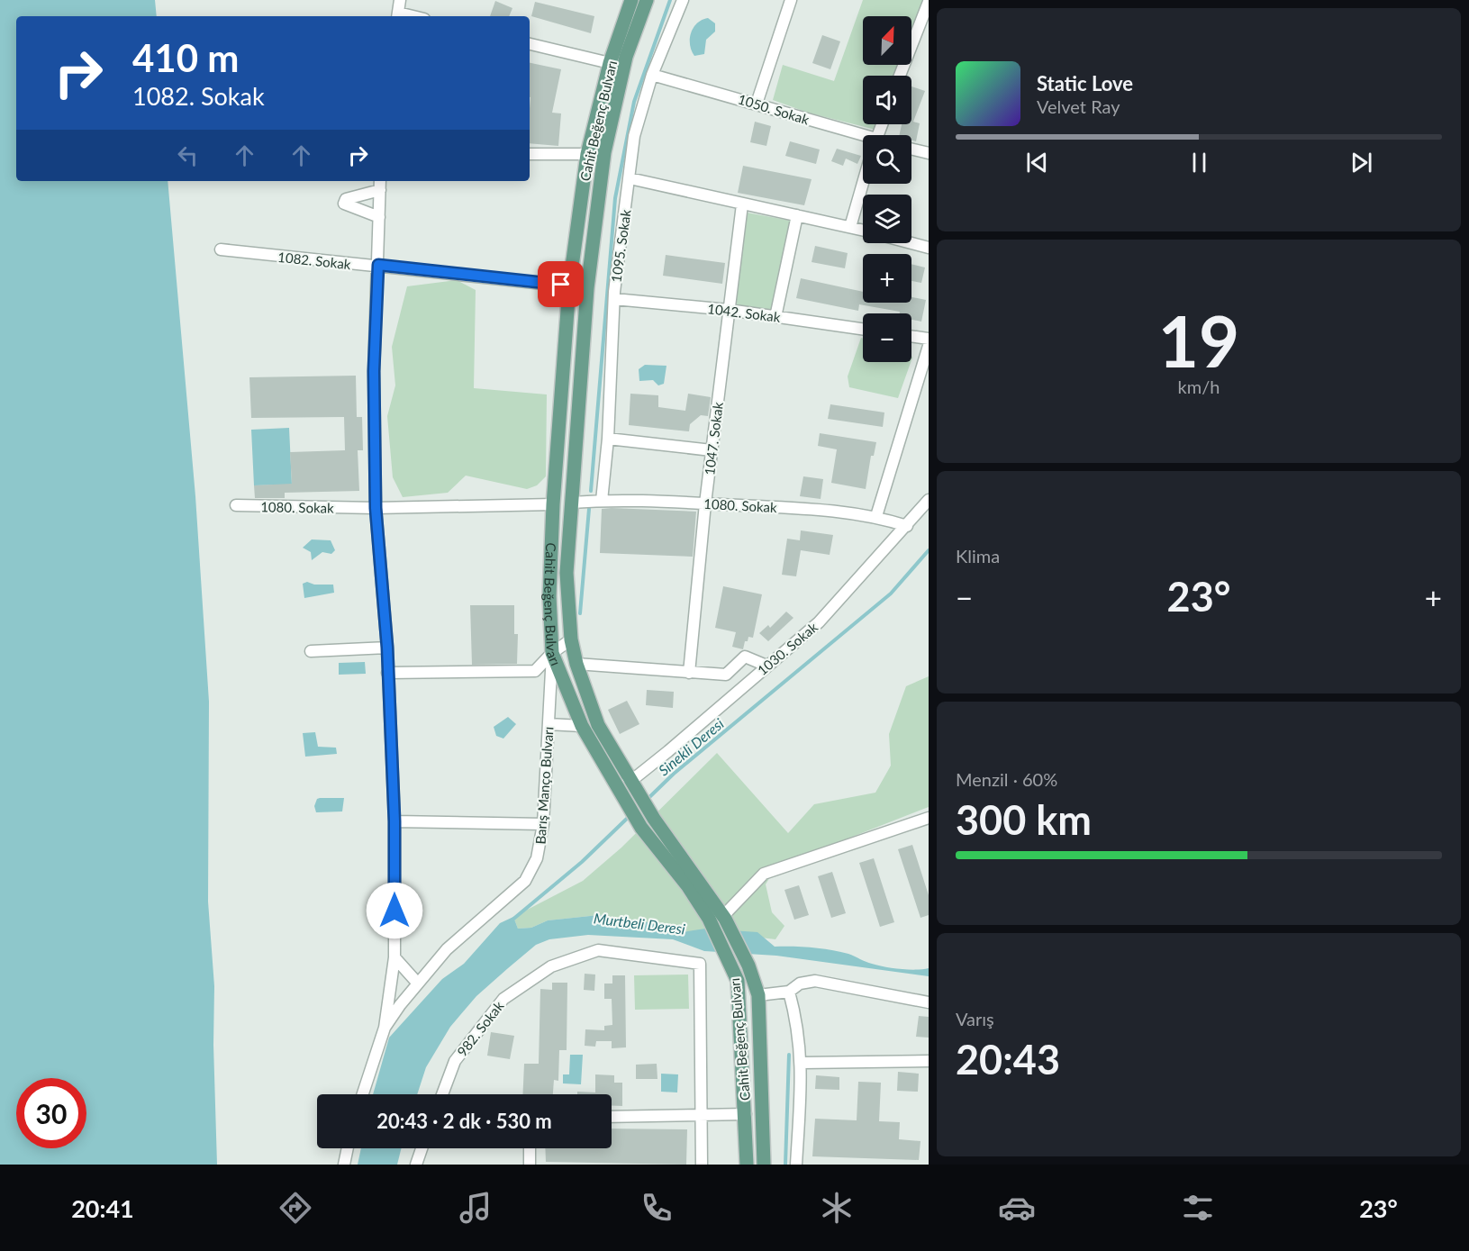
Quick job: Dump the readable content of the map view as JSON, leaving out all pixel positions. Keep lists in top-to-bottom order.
{
  "streets": {
    "main road": ["Cahit Beğenç Bulvarı"],
    "street": [
      "1050. Sokak",
      "1095. Sokak",
      "1082. Sokak",
      "1042. Sokak",
      "1047. Sokak",
      "1080. Sokak",
      "1030. Sokak",
      "Barış Manço Bulvarı",
      "982. Sokak"
    ]
  },
  "crossings": [
    ["1050. Sokak", "1095. Sokak"],
    ["Cahit Beğenç Bulvarı", "1082. Sokak"],
    ["Cahit Beğenç Bulvarı", "1080. Sokak"],
    ["Cahit Beğenç Bulvarı", "1030. Sokak"],
    ["Cahit Beğenç Bulvarı", "Barış Manço Bulvarı"],
    ["1095. Sokak", "1042. Sokak"],
    ["1095. Sokak", "1080. Sokak"],
    ["1042. Sokak", "1047. Sokak"],
    ["1047. Sokak", "1080. Sokak"],
    ["1080. Sokak", "1030. Sokak"]
  ],
  "water": ["Sinekli Deresi", "Murtbeli Deresi"],
  "north": "top right",
  "page": {
    "map_buttons": ["+", "−"],
    "turn": ["410 m", "1082. Sokak"],
    "song": ["Static Love", "Velvet Ray"],
    "tile": [
      ["19", "km/h"],
      "Klima",
      ["Menzil · 60%", "300 km"],
      ["Varış", "20:43"]
    ],
    "heat": ["−", "23°", "+"],
    "limit": "30",
    "trip": "20:43 · 2 dk · 530 m",
    "tabs": ["20:41", "23°"]
  }
}
